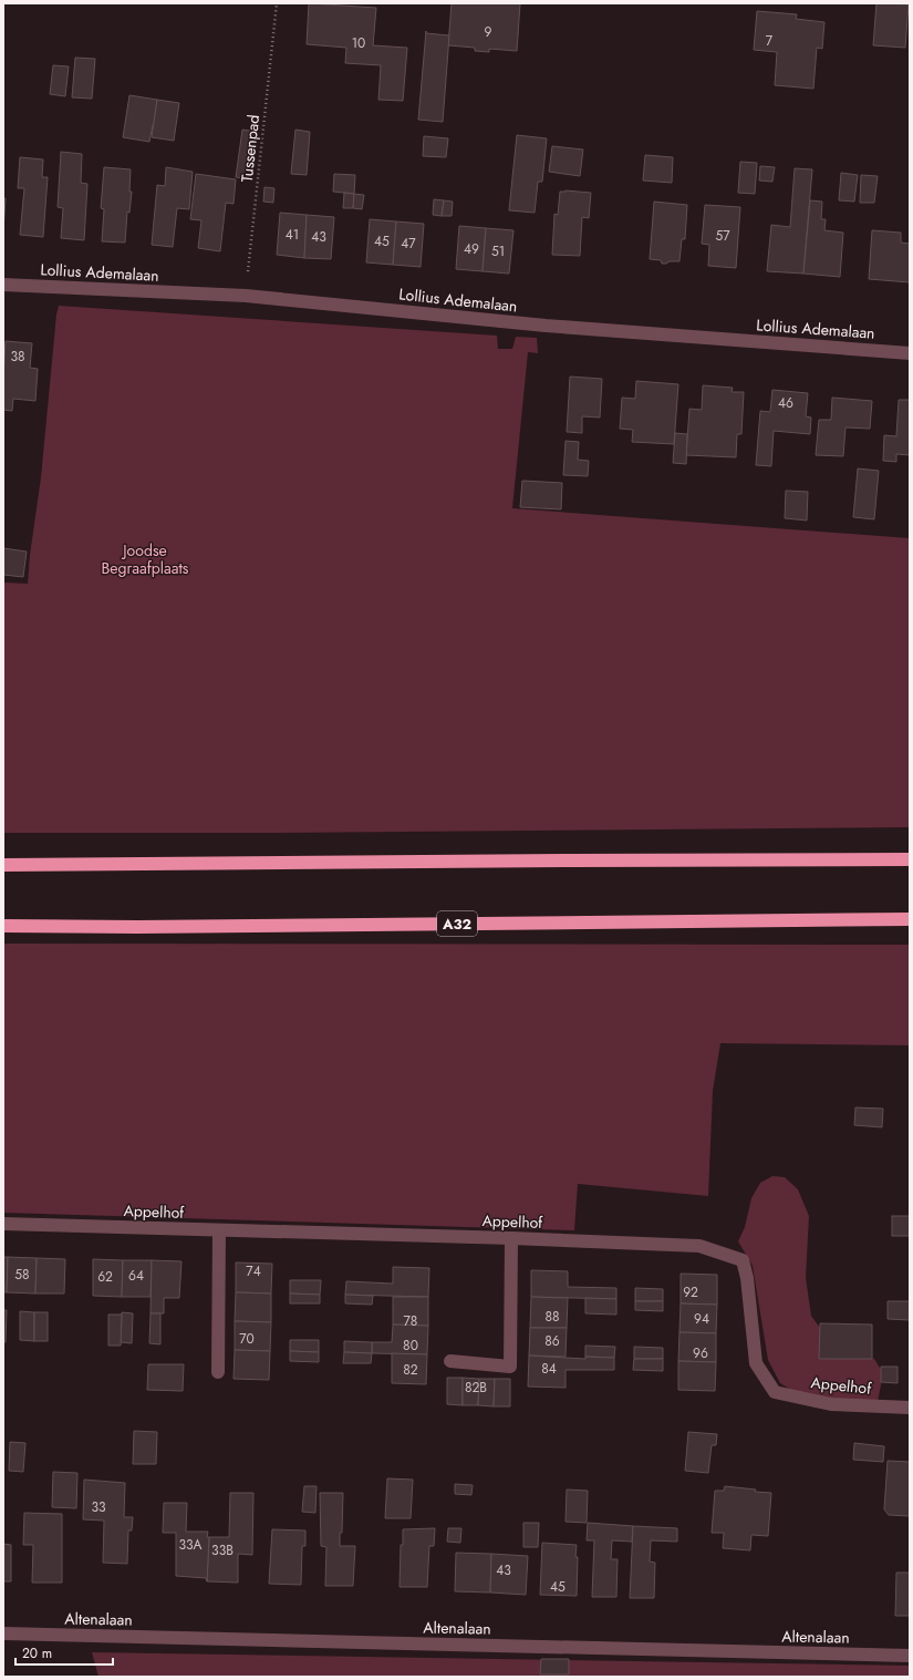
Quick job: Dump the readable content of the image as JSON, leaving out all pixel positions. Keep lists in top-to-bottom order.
{
  "streets": {
    "highway": ["A32"],
    "street": ["Lollius Ademalaan", "Appelhof", "Altenalaan"],
    "path": ["Tussenpad"]
  },
  "crossings": [
    ["Tussenpad", "Lollius Ademalaan"]
  ],
  "parks": ["Joodse Begraafplaats"],
  "house_numbers": [
    "9",
    "7",
    "10",
    "41",
    "57",
    "43",
    "45",
    "47",
    "49",
    "51",
    "38",
    "46",
    "74",
    "58",
    "64",
    "62",
    "92",
    "88",
    "94",
    "78",
    "70",
    "86",
    "80",
    "96",
    "84",
    "82",
    "82B",
    "33",
    "33A",
    "33B",
    "43",
    "45"
  ],
  "scale_bar": "20 m"
}
